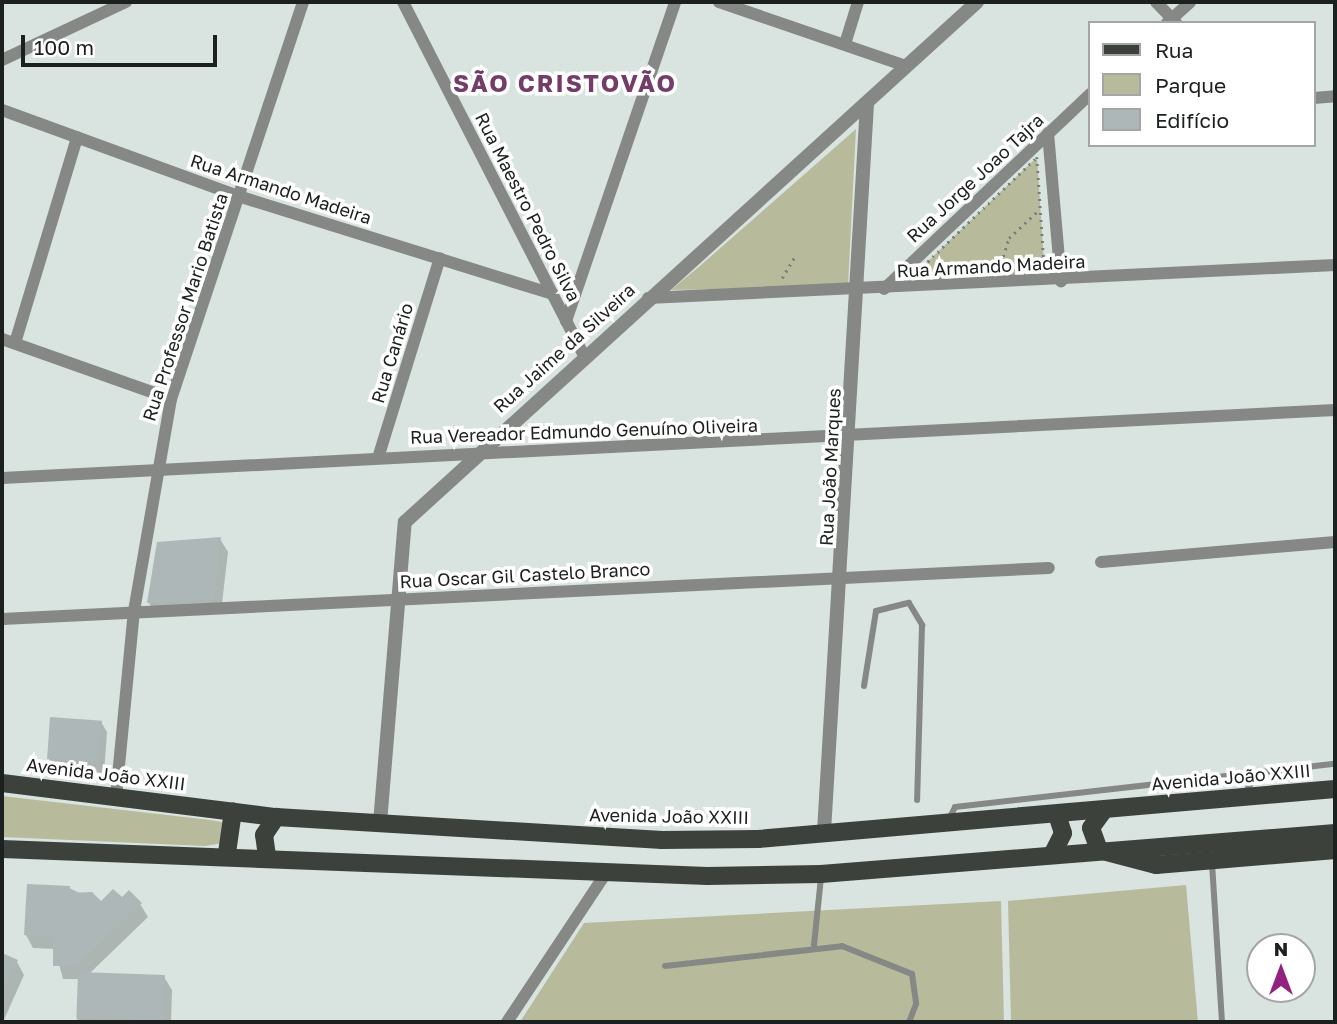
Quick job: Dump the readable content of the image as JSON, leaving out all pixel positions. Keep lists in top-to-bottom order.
{
  "streets": {
    "main road": ["Avenida João XXIII"],
    "street": [
      "Rua Jorge Joao Tajra",
      "Rua Armando Madeira",
      "Rua Maestro Pedro Silva",
      "Rua Professor Mario Batista",
      "Rua Jaime da Silveira",
      "Rua Canário",
      "Rua Vereador Edmundo Genuíno Oliveira",
      "Rua João Marques",
      "Rua Oscar Gil Castelo Branco"
    ]
  },
  "crossings": [
    ["Rua Jorge Joao Tajra", "Rua Armando Madeira"],
    ["Rua Armando Madeira", "Rua Maestro Pedro Silva"],
    ["Rua Armando Madeira", "Rua Professor Mario Batista"],
    ["Rua Armando Madeira", "Rua Jaime da Silveira"],
    ["Rua Armando Madeira", "Rua Canário"],
    ["Rua Armando Madeira", "Rua João Marques"],
    ["Rua Maestro Pedro Silva", "Rua Jaime da Silveira"],
    ["Rua Professor Mario Batista", "Rua Vereador Edmundo Genuíno Oliveira"],
    ["Rua Professor Mario Batista", "Rua Oscar Gil Castelo Branco"],
    ["Rua Professor Mario Batista", "Avenida João XXIII"],
    ["Rua Jaime da Silveira", "Rua Vereador Edmundo Genuíno Oliveira"],
    ["Rua Jaime da Silveira", "Rua João Marques"],
    ["Rua Jaime da Silveira", "Rua Oscar Gil Castelo Branco"],
    ["Rua Jaime da Silveira", "Avenida João XXIII"],
    ["Rua Canário", "Rua Vereador Edmundo Genuíno Oliveira"],
    ["Rua Vereador Edmundo Genuíno Oliveira", "Rua João Marques"],
    ["Rua João Marques", "Rua Oscar Gil Castelo Branco"],
    ["Rua João Marques", "Avenida João XXIII"]
  ],
  "districts": ["SÃO CRISTOVÃO"],
  "legend": ["Rua", "Parque", "Edifício"],
  "scale_bar": "100 m",
  "north": "top"
}
